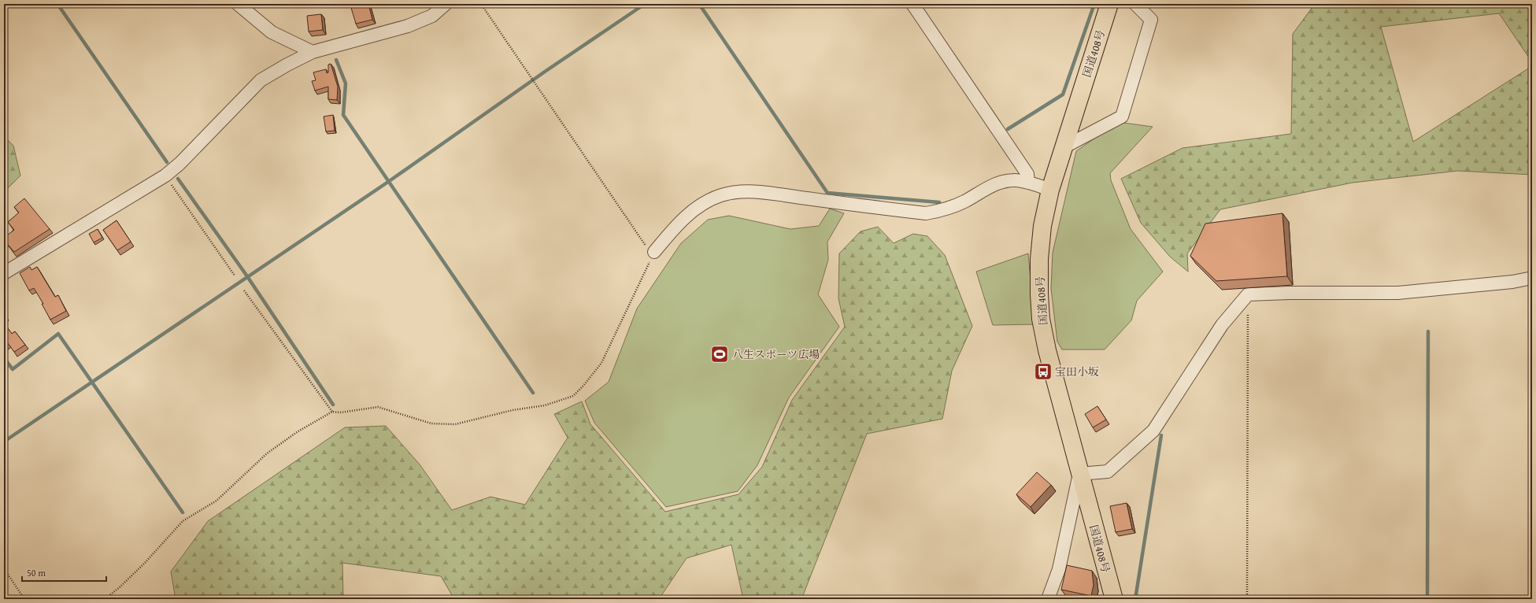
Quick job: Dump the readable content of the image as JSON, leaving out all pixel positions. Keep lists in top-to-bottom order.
{
  "streets": {
    "highway": ["国道408号"]
  },
  "places": {
    "sports": ["八生スポーツ広場"],
    "bus stop": ["宝田小坂"]
  },
  "scale_bar": "50 m"
}
